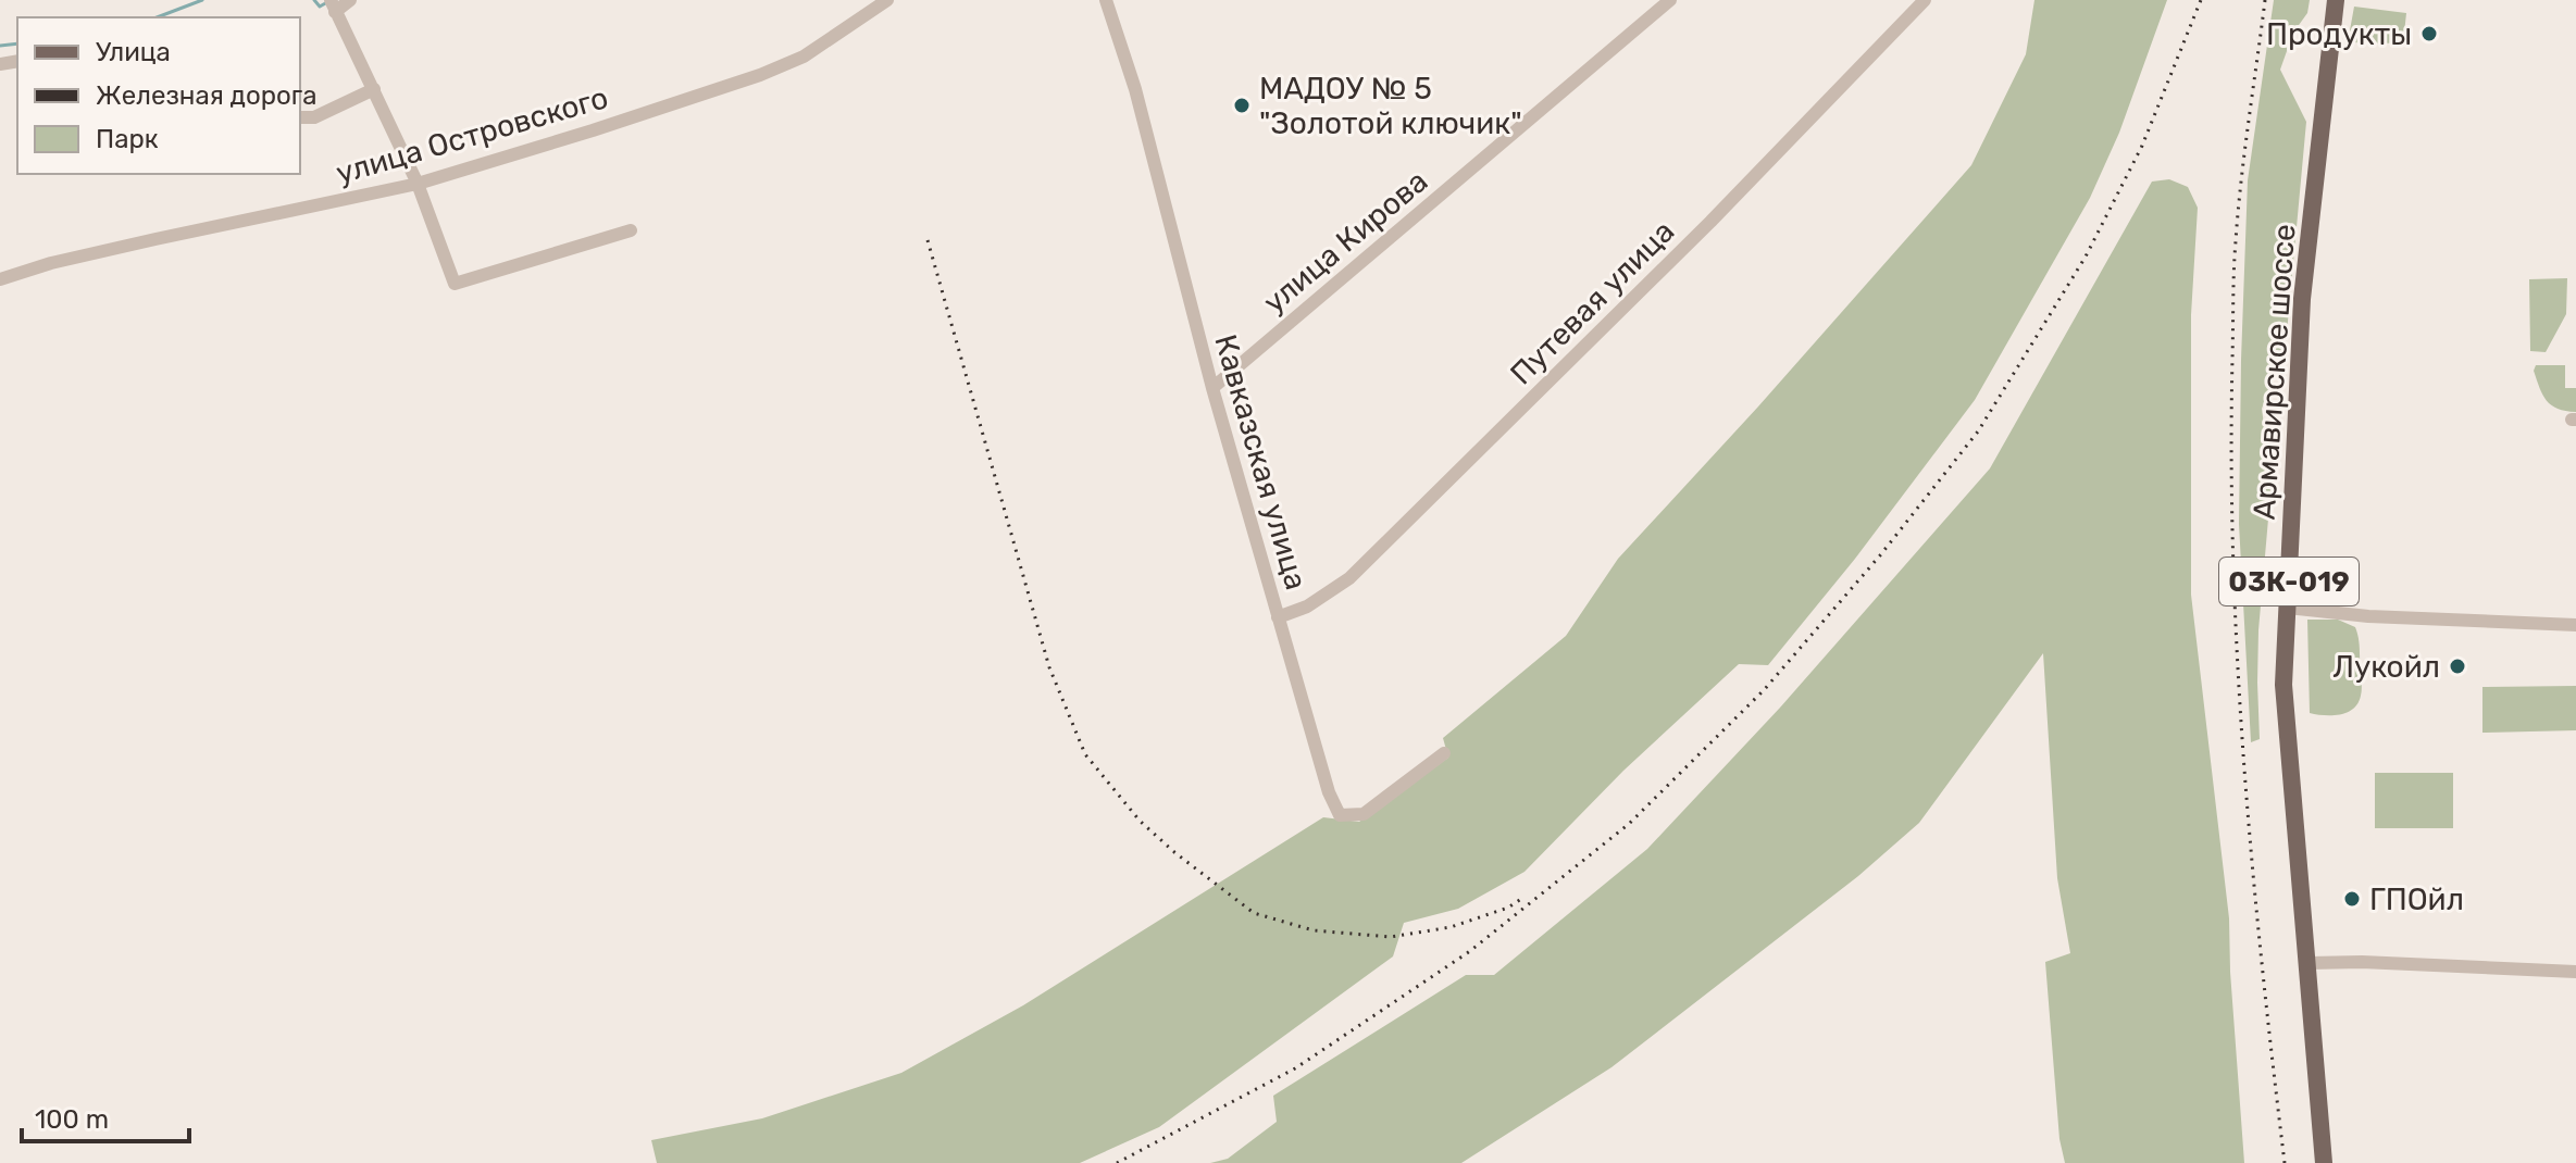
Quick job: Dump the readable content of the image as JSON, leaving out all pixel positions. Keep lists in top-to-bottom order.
{
  "streets": {
    "main road": ["Армавирское шоссе", "03К-019"],
    "street": [
      "улица Островского",
      "улица Кирова",
      "Путевая улица",
      "Кавказская улица"
    ]
  },
  "crossings": [
    ["улица Кирова", "Кавказская улица"],
    ["Путевая улица", "Кавказская улица"]
  ],
  "places": [
    "Продукты",
    "МАДОУ № 5 \"Золотой ключик\"",
    "Лукойл",
    "ГПОйл"
  ],
  "legend": ["Улица", "Железная дорога", "Парк"],
  "scale_bar": "100 m"
}
